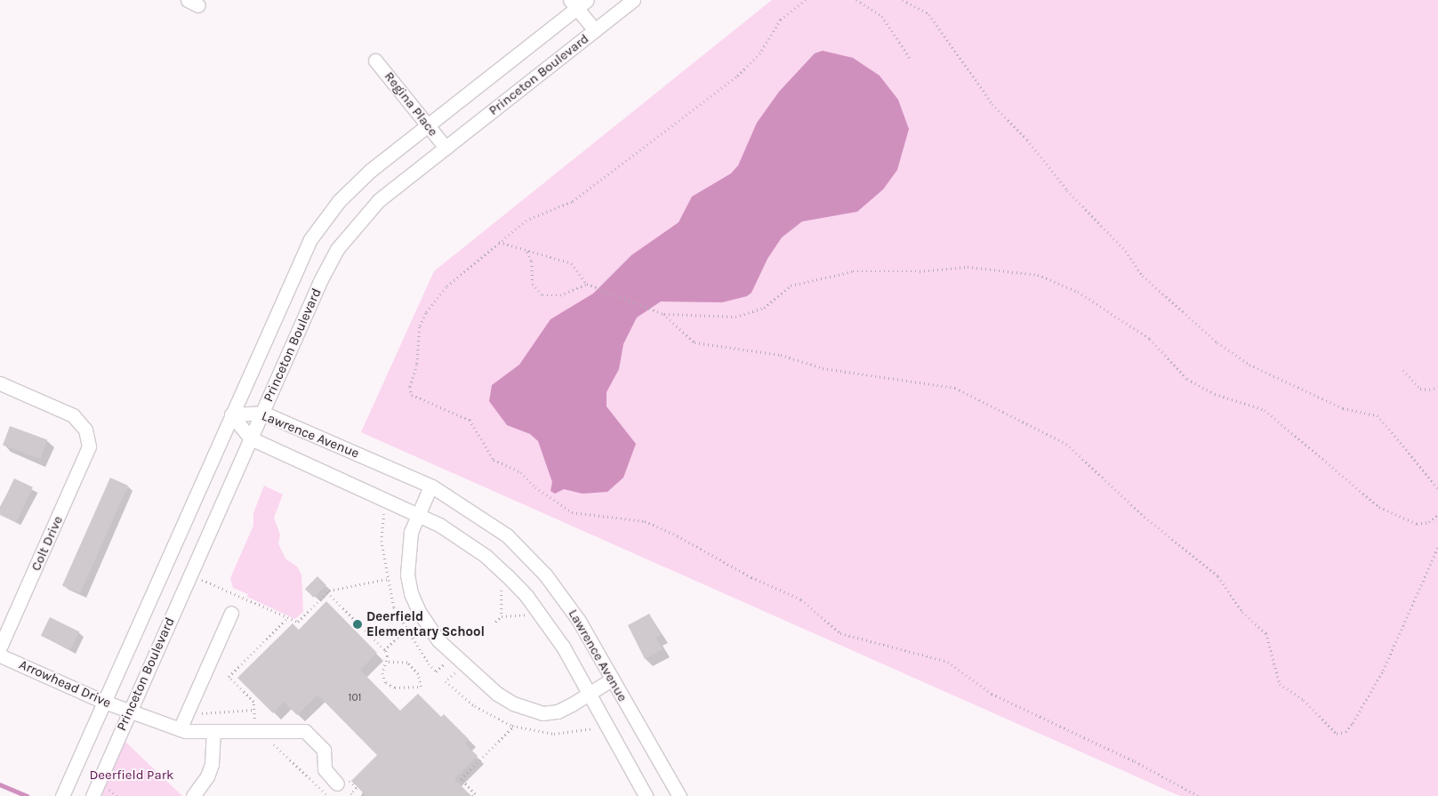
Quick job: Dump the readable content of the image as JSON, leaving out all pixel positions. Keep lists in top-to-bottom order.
{
  "streets": {
    "street": [
      "Princeton Boulevard",
      "Regina Place",
      "Lawrence Avenue",
      "Colt Drive",
      "Arrowhead Drive"
    ]
  },
  "crossings": [
    ["Princeton Boulevard", "Regina Place"],
    ["Princeton Boulevard", "Lawrence Avenue"],
    ["Princeton Boulevard", "Arrowhead Drive"]
  ],
  "parks": ["Deerfield Park"],
  "places": ["Deerfield Elementary School"],
  "house_numbers": ["101"]
}
